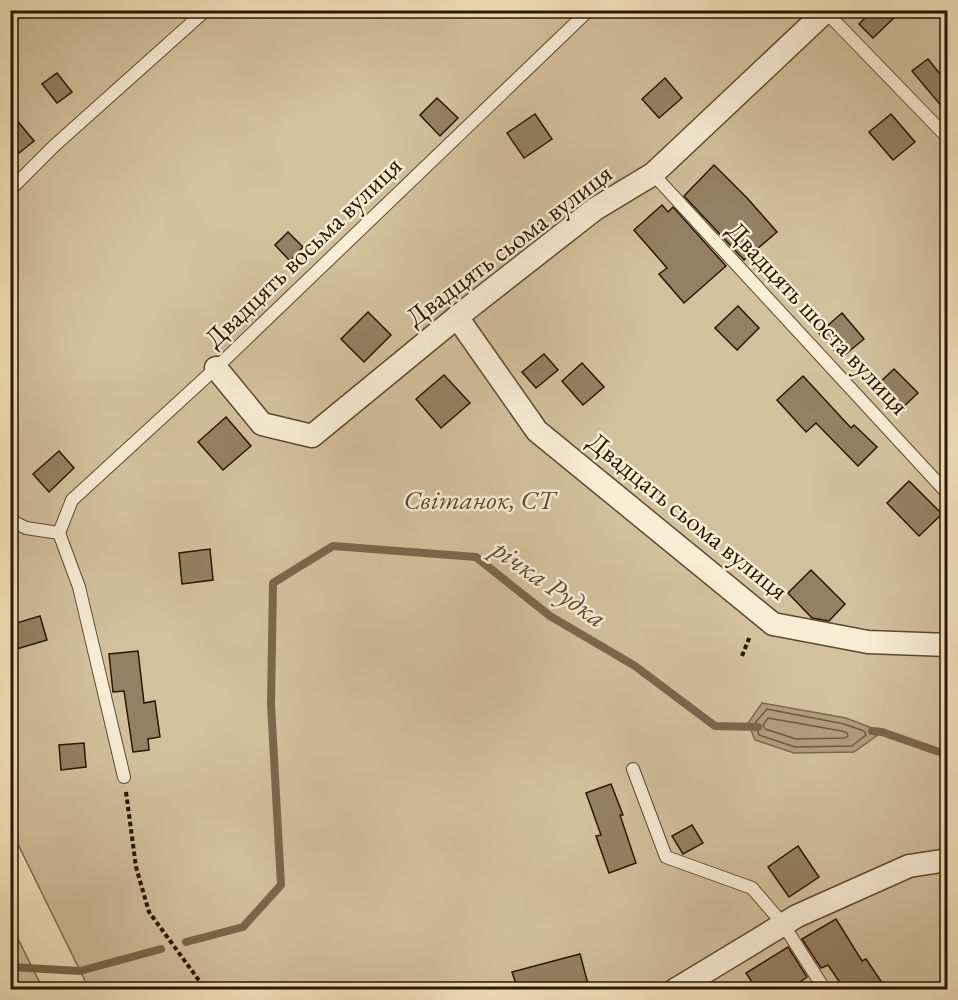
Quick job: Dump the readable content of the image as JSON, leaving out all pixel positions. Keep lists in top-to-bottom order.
{
  "streets": {
    "street": ["Двадцять сьома вулиця", "Двадцать сьома вулиця"],
    "lane": ["Двадцять восьма вулиця", "Двадцять шоста вулиця"]
  },
  "crossings": [
    ["Двадцять сьома вулиця", "Двадцять восьма вулиця"],
    ["Двадцять сьома вулиця", "Двадцять шоста вулиця"],
    ["Двадцять сьома вулиця", "Двадцать сьома вулиця"]
  ],
  "water": ["річка Рудка"],
  "parks": ["Світанок, СТ"]
}
